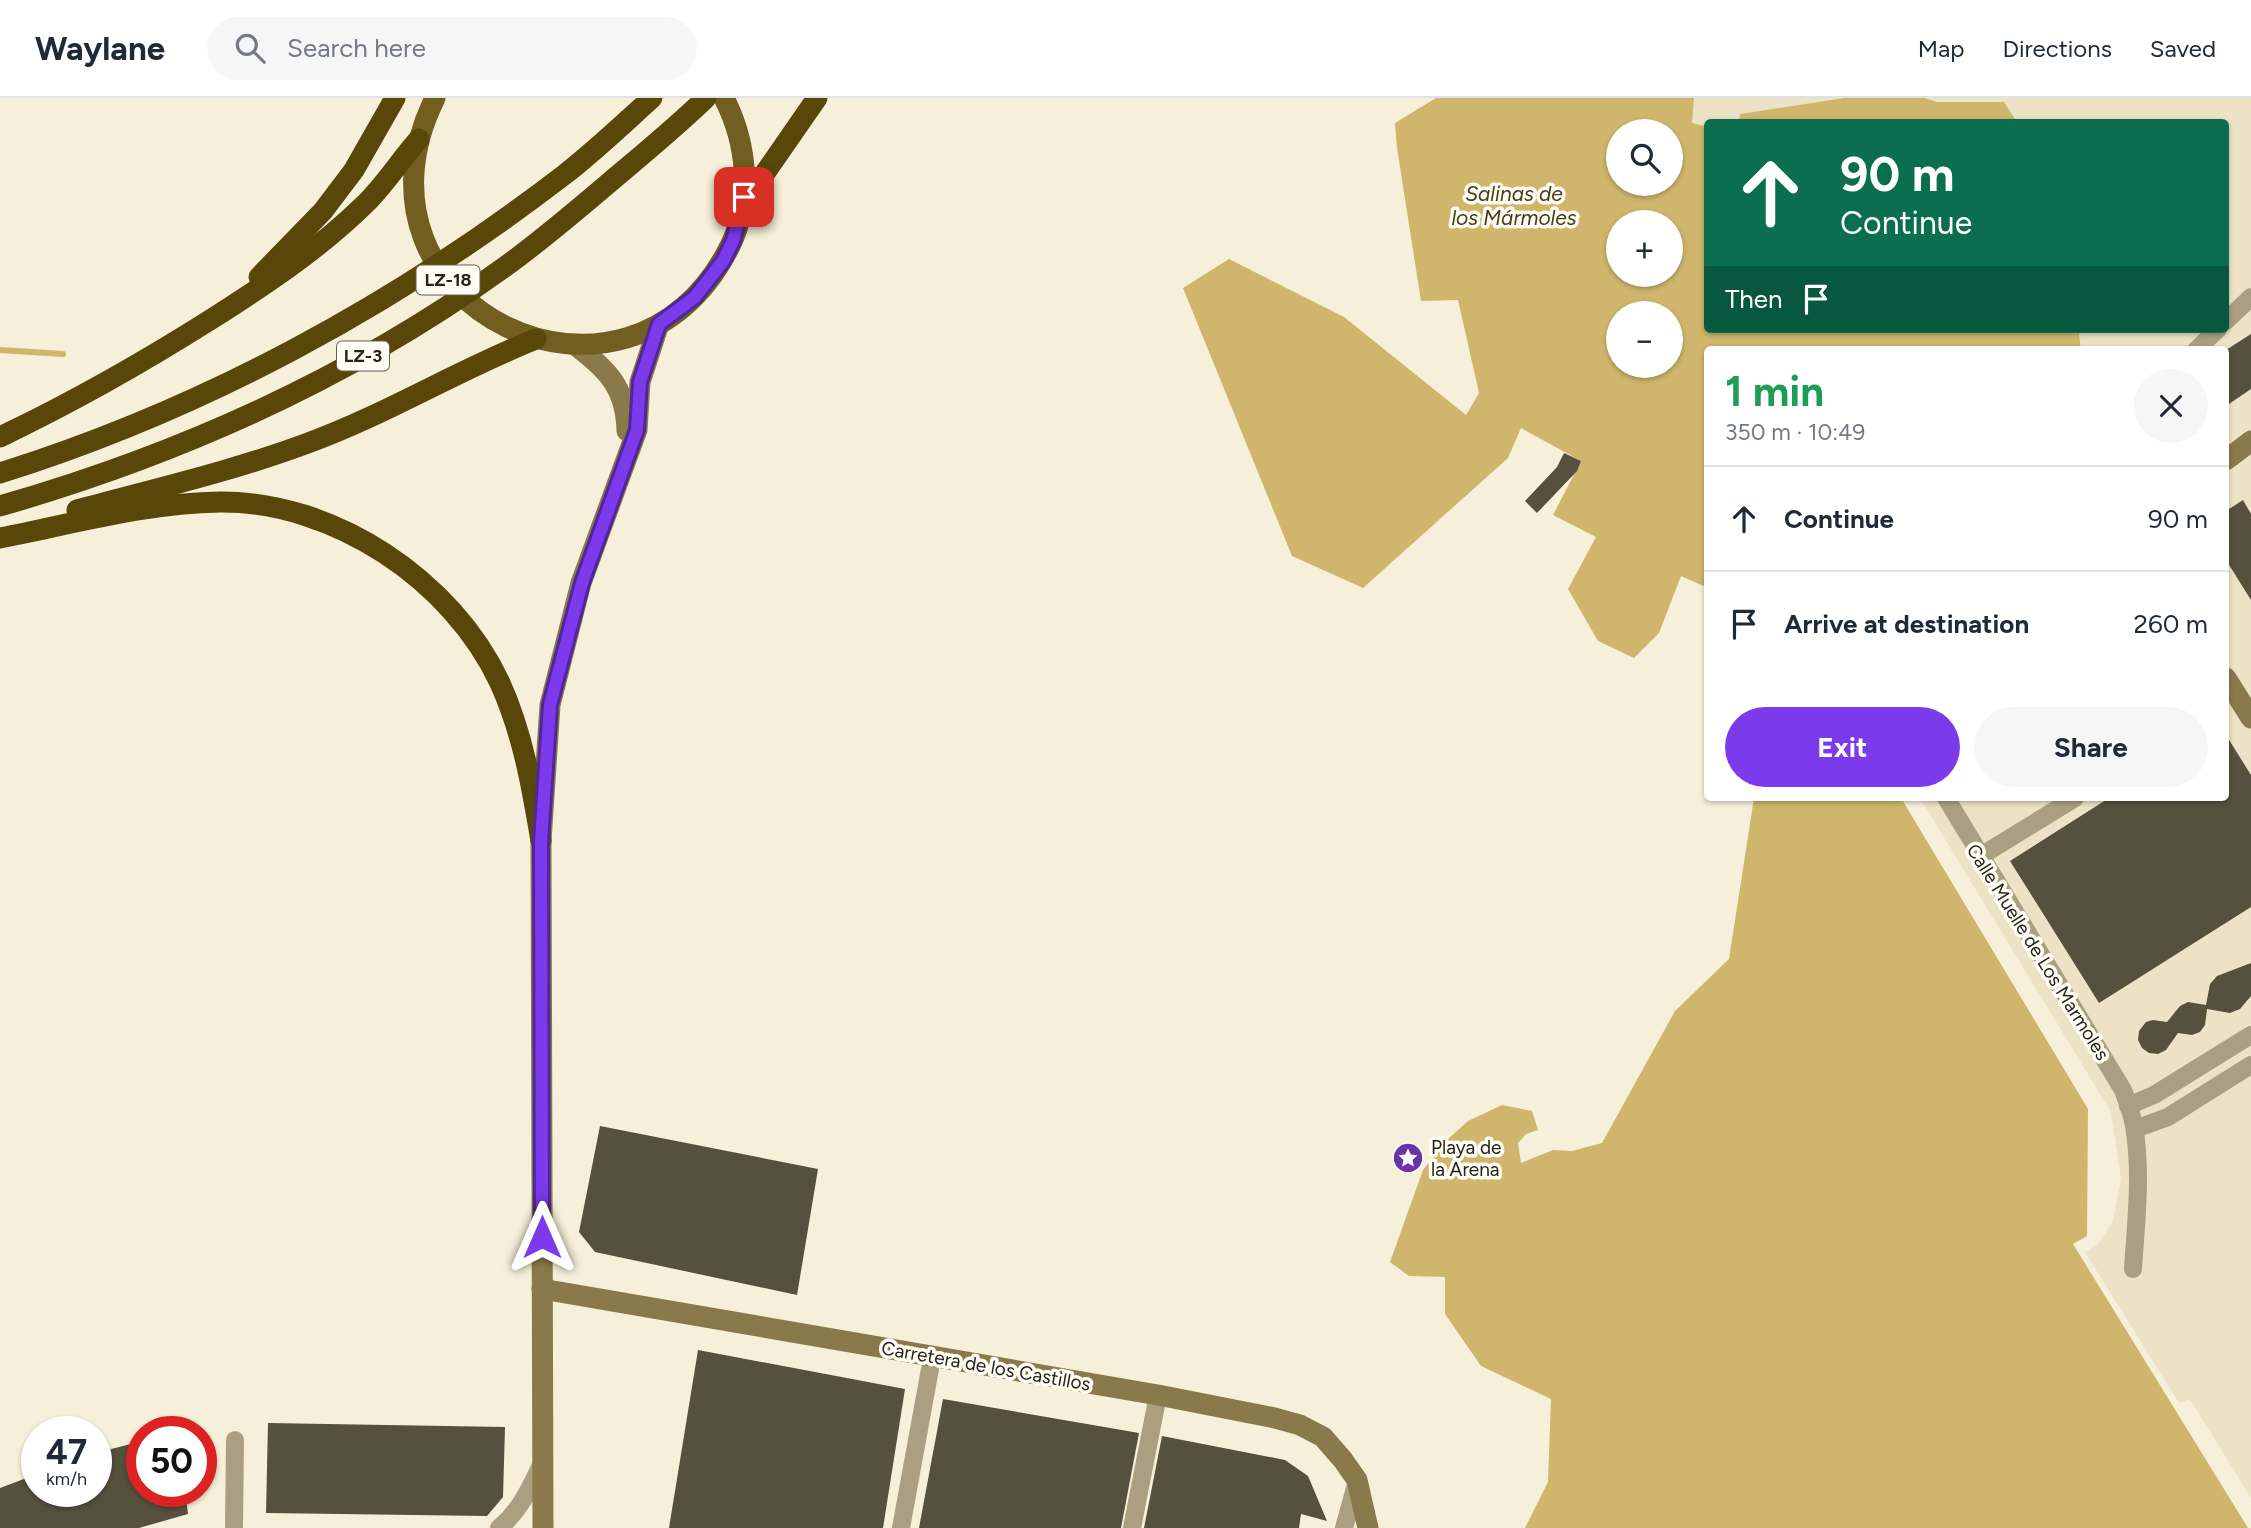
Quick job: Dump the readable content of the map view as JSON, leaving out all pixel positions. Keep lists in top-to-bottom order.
{
  "streets": {
    "highway": ["LZ-3"],
    "main road": ["LZ-18", "Carretera de los Castillos"],
    "street": ["Calle Muelle de Los Marmoles"]
  },
  "water": ["Salinas de los Mármoles"],
  "places": {
    "place": ["Playa de la Arena"]
  },
  "page": {
    "header": "Waylane",
    "search": "Search here",
    "nav": ["Map", "Directions", "Saved"],
    "map_buttons": ["+", "−"],
    "turn": ["90 m", "Continue"],
    "then": "Then",
    "heading": ["1 min", "350 m · 10:49"],
    "list": [
      {
        "name": "Continue",
        "value": "90 m"
      },
      {
        "name": "Arrive at destination",
        "value": "260 m"
      }
    ],
    "buttons": ["Exit", "Share"],
    "speed": "47 km/h",
    "limit": "50"
  }
}
